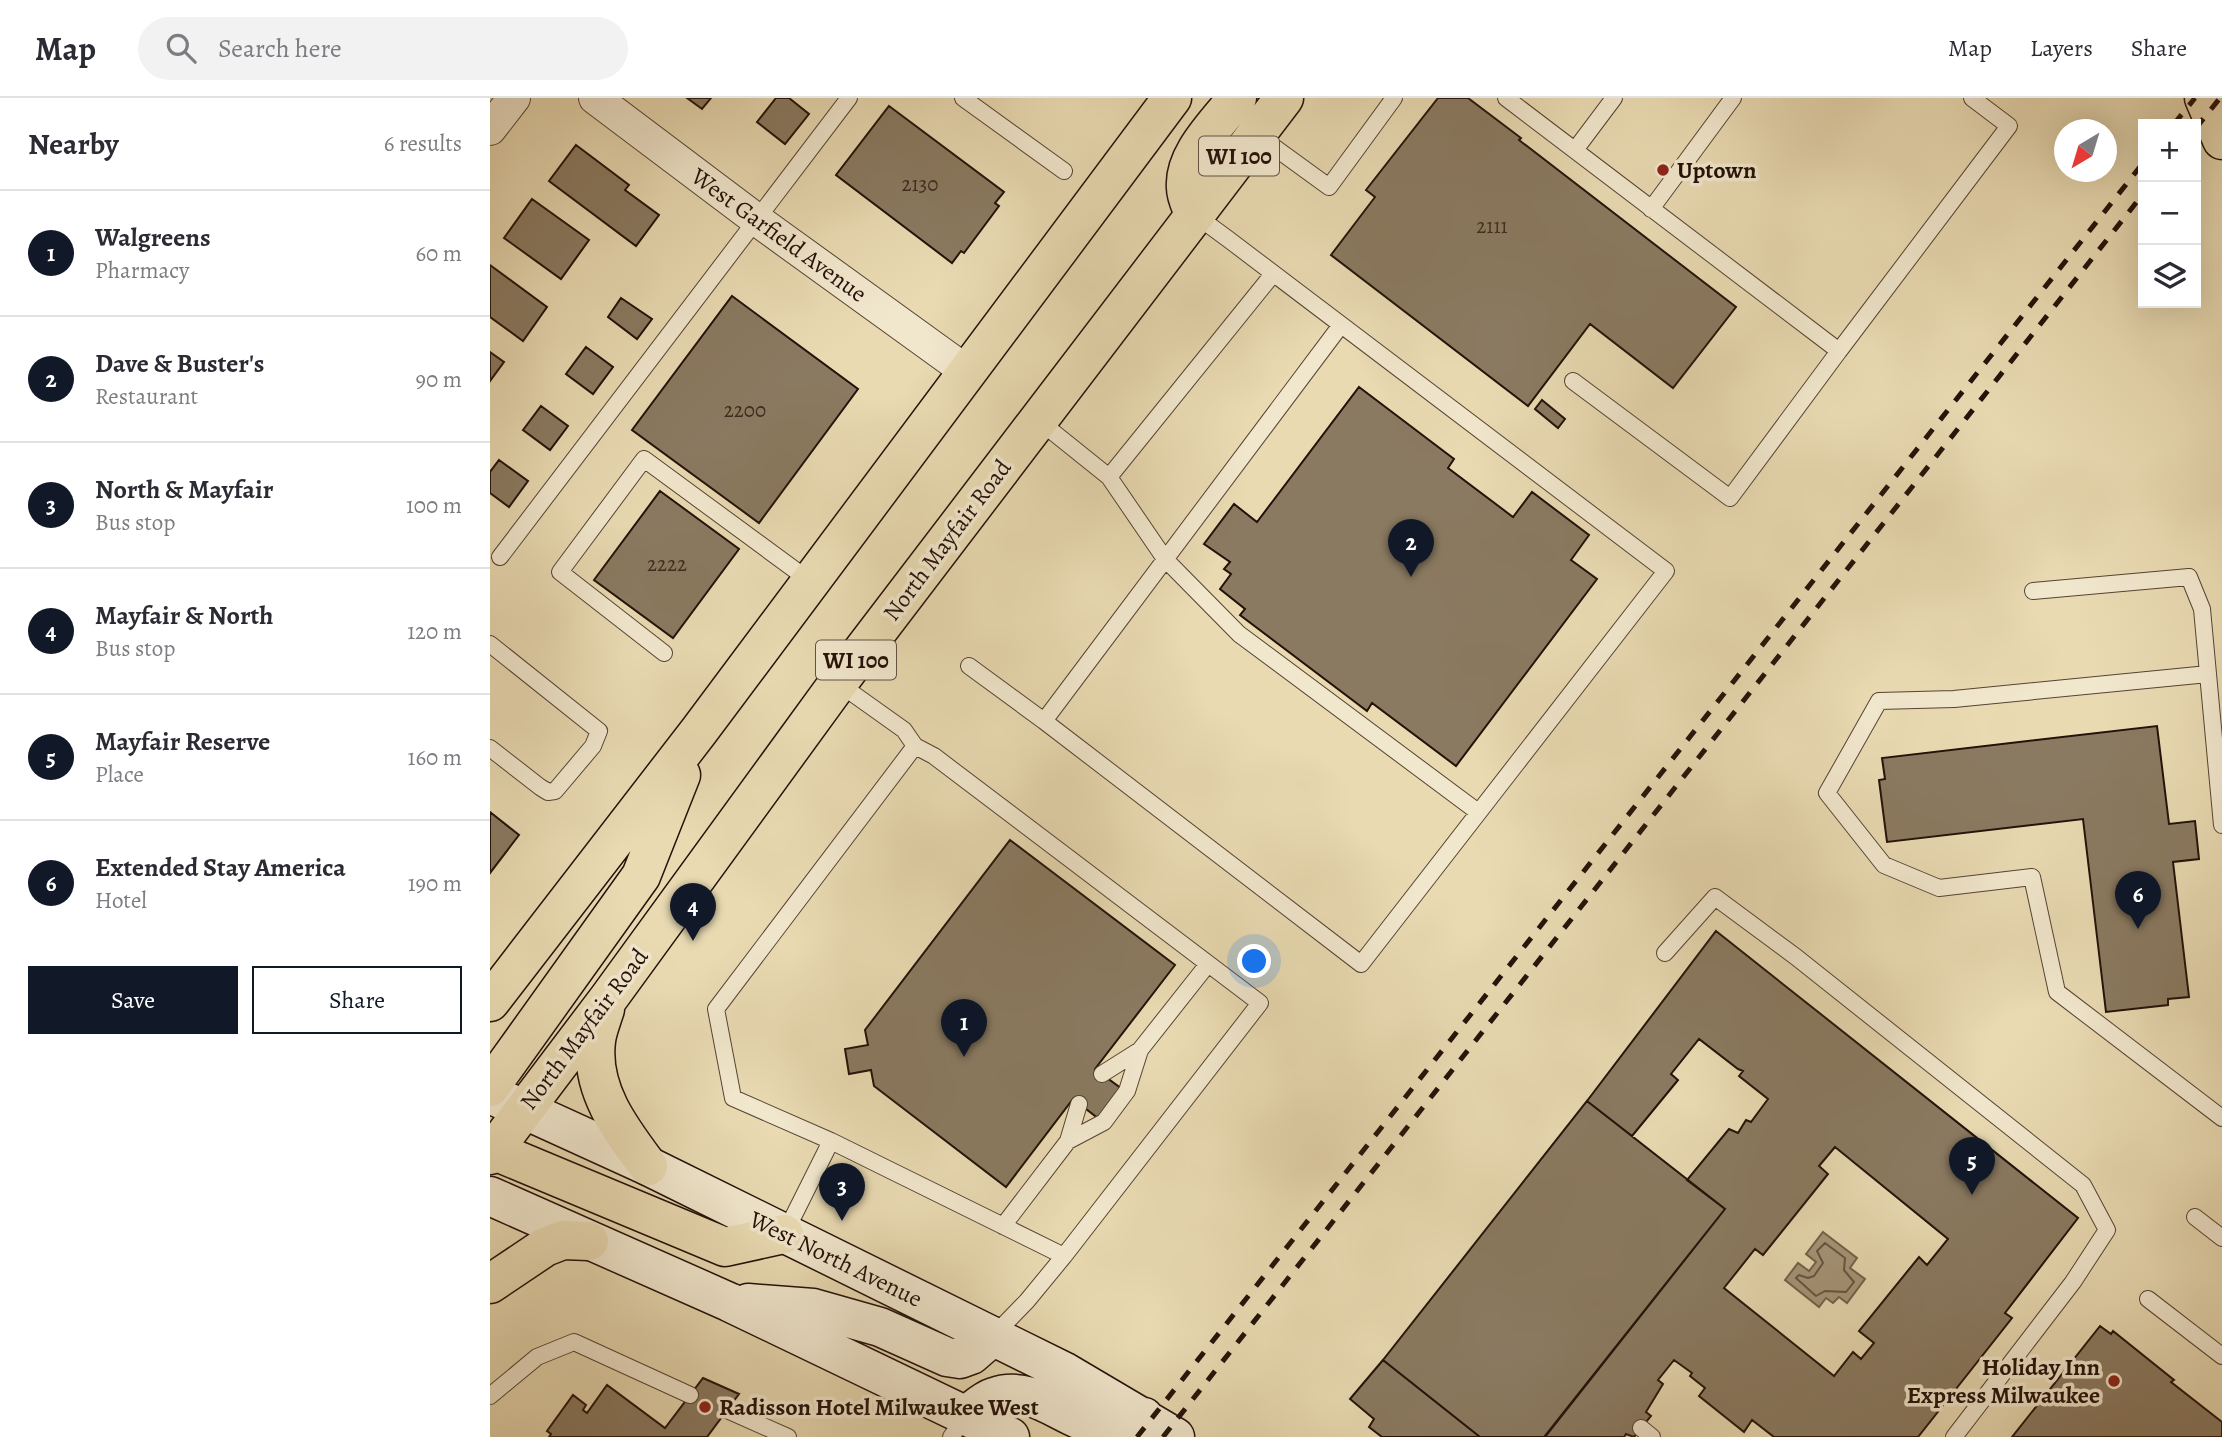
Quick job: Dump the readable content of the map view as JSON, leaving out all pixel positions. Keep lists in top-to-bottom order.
{
  "streets": {
    "main road": ["WI 100", "North Mayfair Road", "West North Avenue"],
    "street": ["West Garfield Avenue"]
  },
  "crossings": [
    ["North Mayfair Road", "West North Avenue"]
  ],
  "places": ["Uptown", "Holiday Inn Express Milwaukee", "Radisson Hotel Milwaukee West"],
  "house_numbers": [
    "2130",
    "2111",
    "2200",
    "2222"
  ],
  "north": "bottom left",
  "page": {
    "header": "Map",
    "search": "Search here",
    "nav": ["Map", "Layers", "Share"],
    "heading": ["Nearby", "6 results"],
    "map_buttons": ["+", "−"],
    "list": [
      {
        "mark": "1",
        "name": "Walgreens",
        "note": "Pharmacy",
        "value": "60 m"
      },
      {
        "mark": "2",
        "name": "Dave & Buster's",
        "note": "Restaurant",
        "value": "90 m"
      },
      {
        "mark": "3",
        "name": "North & Mayfair",
        "note": "Bus stop",
        "value": "100 m"
      },
      {
        "mark": "4",
        "name": "Mayfair & North",
        "note": "Bus stop",
        "value": "120 m"
      },
      {
        "mark": "5",
        "name": "Mayfair Reserve",
        "note": "Place",
        "value": "160 m"
      },
      {
        "mark": "6",
        "name": "Extended Stay America",
        "note": "Hotel",
        "value": "190 m"
      }
    ],
    "pins": [
      "2",
      "6",
      "4",
      "1",
      "5",
      "3"
    ],
    "buttons": ["Save", "Share"]
  }
}
